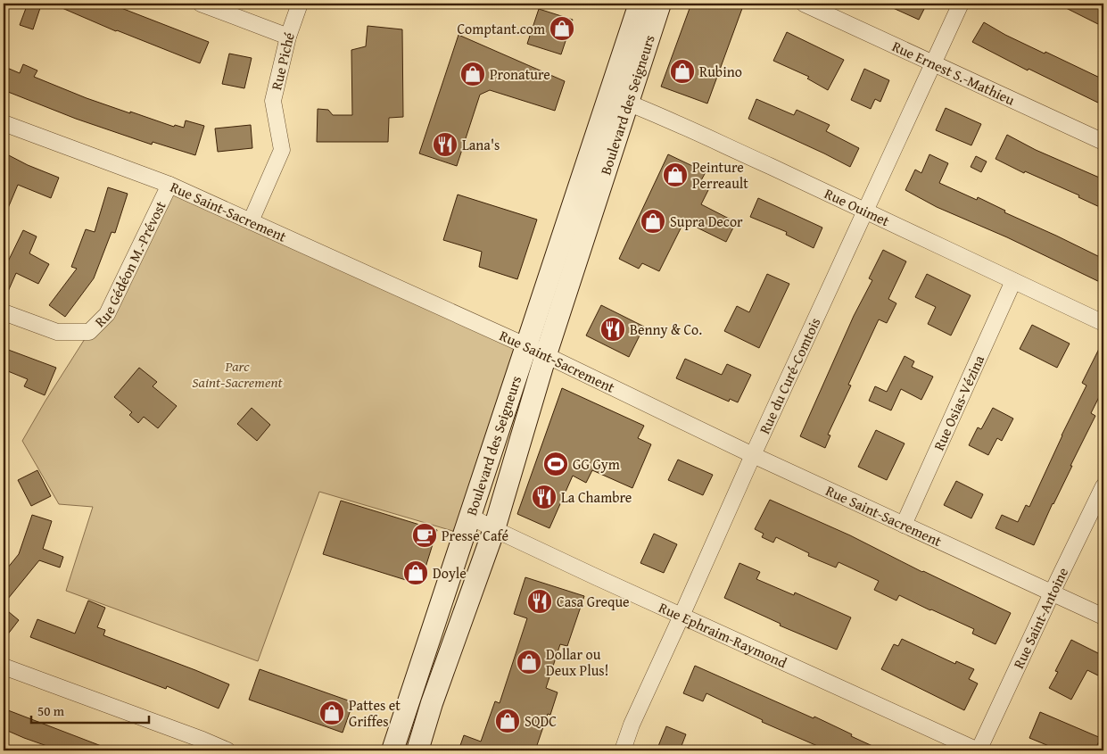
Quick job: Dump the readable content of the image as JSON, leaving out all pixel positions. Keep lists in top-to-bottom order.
{
  "streets": {
    "main road": ["Boulevard des Seigneurs"],
    "street": [
      "Rue Piché",
      "Rue Ernest S.-Mathieu",
      "Rue Ouimet",
      "Rue Saint-Sacrement",
      "Rue Gédéon M.-Prévost",
      "Rue du Curé-Comtois",
      "Rue Osias-Vézina",
      "Rue Saint-Antoine",
      "Rue Ephraim-Raymond"
    ]
  },
  "crossings": [
    ["Rue Piché", "Rue Saint-Sacrement"],
    ["Rue Ernest S.-Mathieu", "Rue du Curé-Comtois"],
    ["Boulevard des Seigneurs", "Rue Ouimet"],
    ["Boulevard des Seigneurs", "Rue Saint-Sacrement"],
    ["Boulevard des Seigneurs", "Rue Ephraim-Raymond"],
    ["Rue Ouimet", "Rue du Curé-Comtois"],
    ["Rue Ouimet", "Rue Osias-Vézina"],
    ["Rue Saint-Sacrement", "Rue Gédéon M.-Prévost"],
    ["Rue Saint-Sacrement", "Rue du Curé-Comtois"],
    ["Rue Saint-Sacrement", "Rue Osias-Vézina"],
    ["Rue Saint-Sacrement", "Rue Saint-Antoine"],
    ["Rue du Curé-Comtois", "Rue Ephraim-Raymond"],
    ["Rue Saint-Antoine", "Rue Ephraim-Raymond"]
  ],
  "parks": ["Parc Saint-Sacrement"],
  "places": {
    "shop": [
      "Comptant.com",
      "Rubino",
      "Pronature",
      "Peinture Perreault",
      "Supra Decor",
      "Doyle",
      "Dollar ou Deux Plus!",
      "Pattes et Griffes",
      "SQDC"
    ],
    "restaurant": [
      "Lana's",
      "Benny & Co.",
      "La Chambre",
      "Casa Greque"
    ],
    "sports": ["GG Gym"],
    "cafe": ["Presse Café"]
  },
  "scale_bar": "50 m"
}
